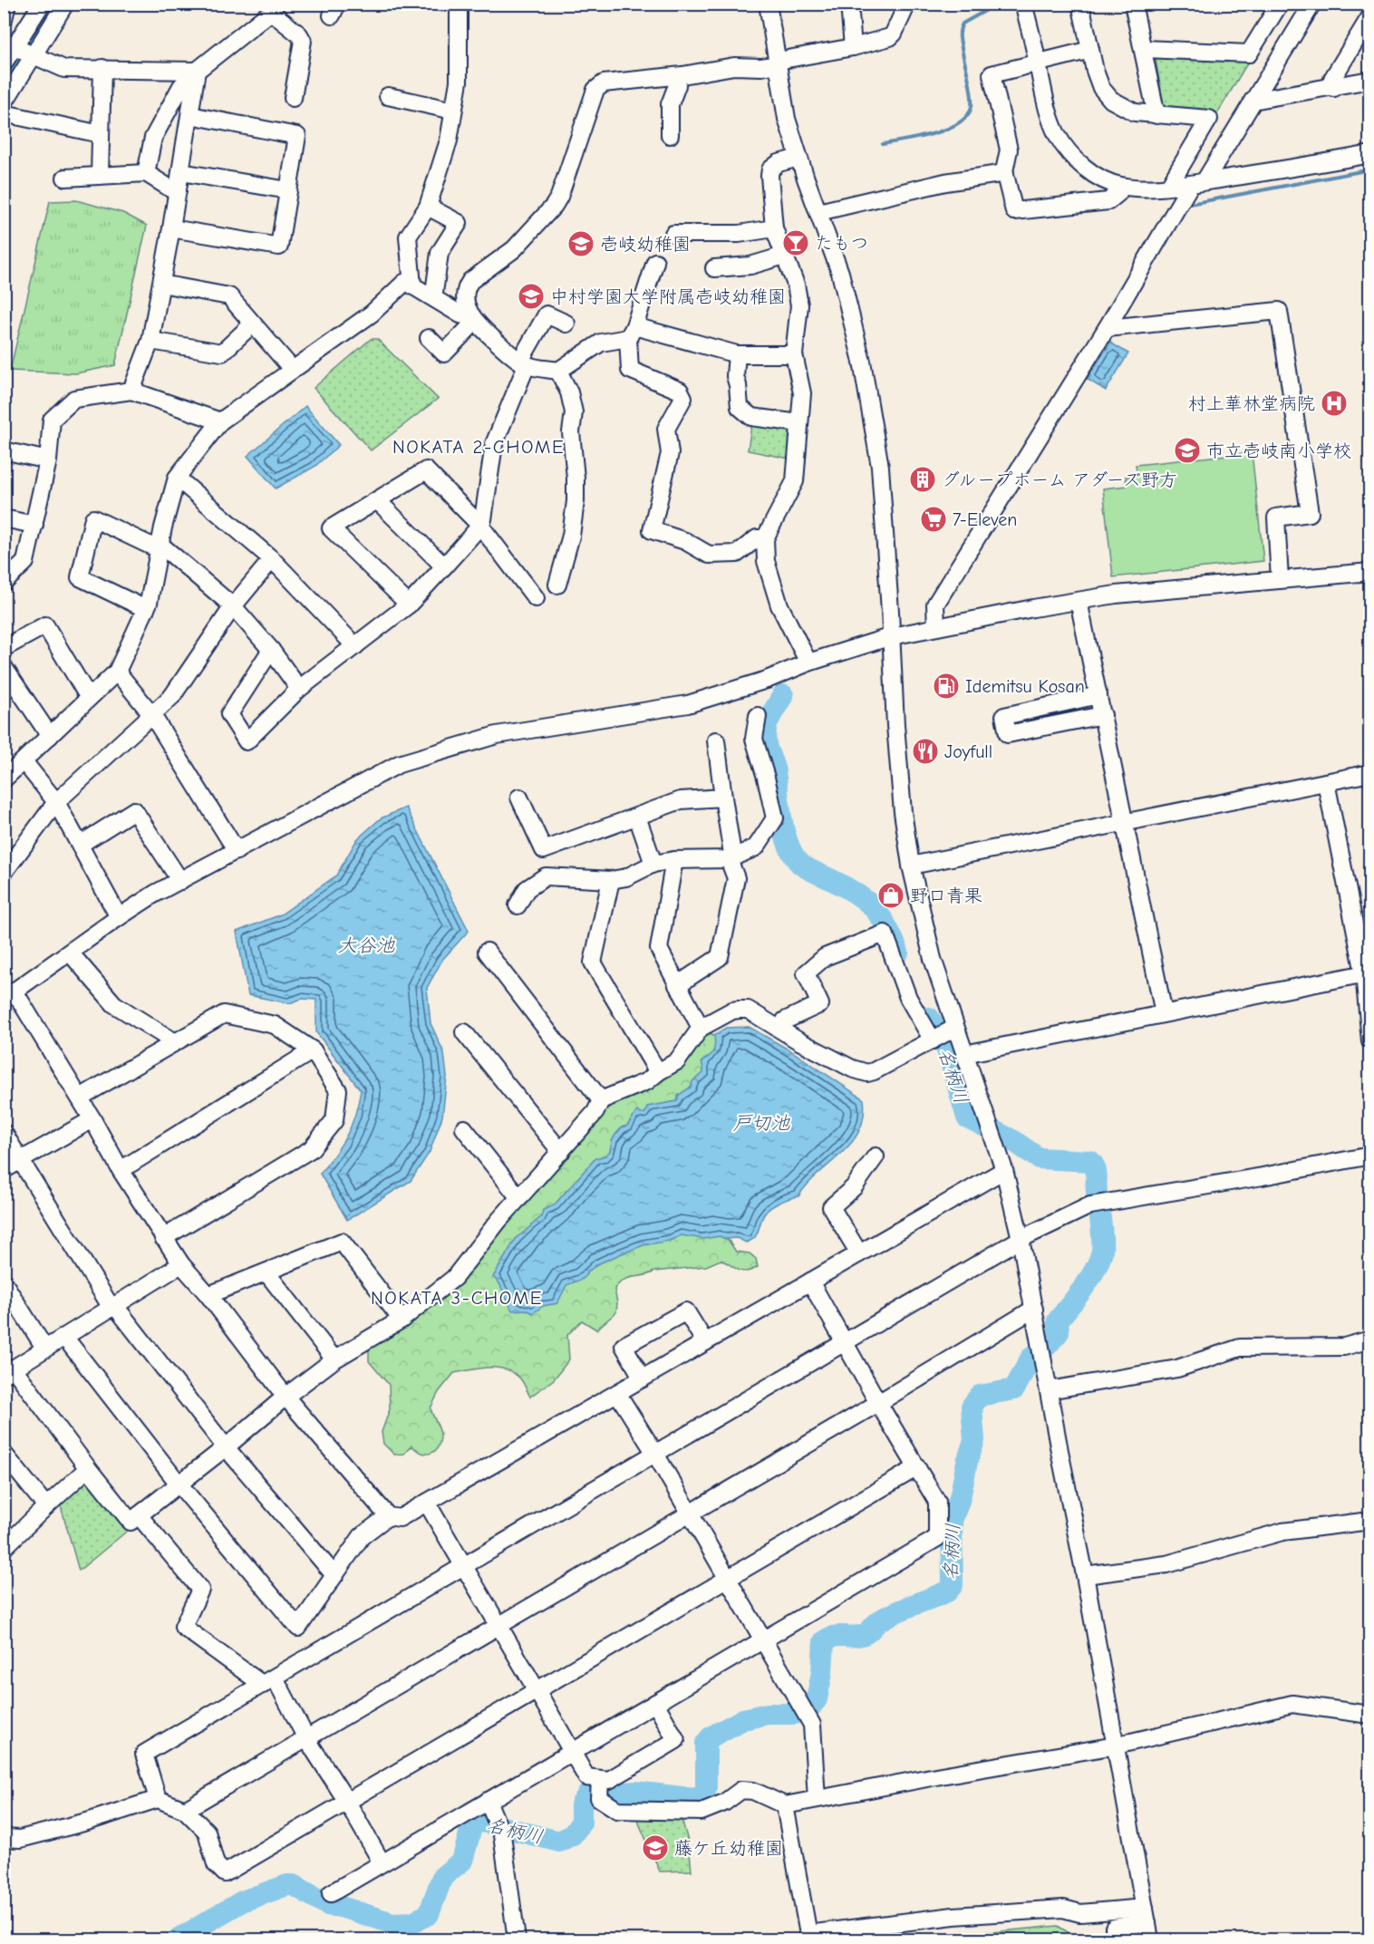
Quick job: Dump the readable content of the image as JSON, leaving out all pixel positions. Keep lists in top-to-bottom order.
{
  "districts": ["NOKATA 2-CHOME", "NOKATA 3-CHOME"],
  "water": ["大谷池", "名柄川", "戸切池"],
  "places": {
    "bar": ["たもつ"],
    "school or university": [
      "壱岐幼稚園",
      "中村学園大学附属壱岐幼稚園",
      "市立壱岐南小学校",
      "藤ケ丘幼稚園"
    ],
    "hospital": ["村上華林堂病院"],
    "building": ["グループホーム アダーズ野方"],
    "supermarket": ["7-Eleven"],
    "fuel station": ["Idemitsu Kosan"],
    "restaurant": ["Joyfull"],
    "shop": ["野口青果"]
  }
}
